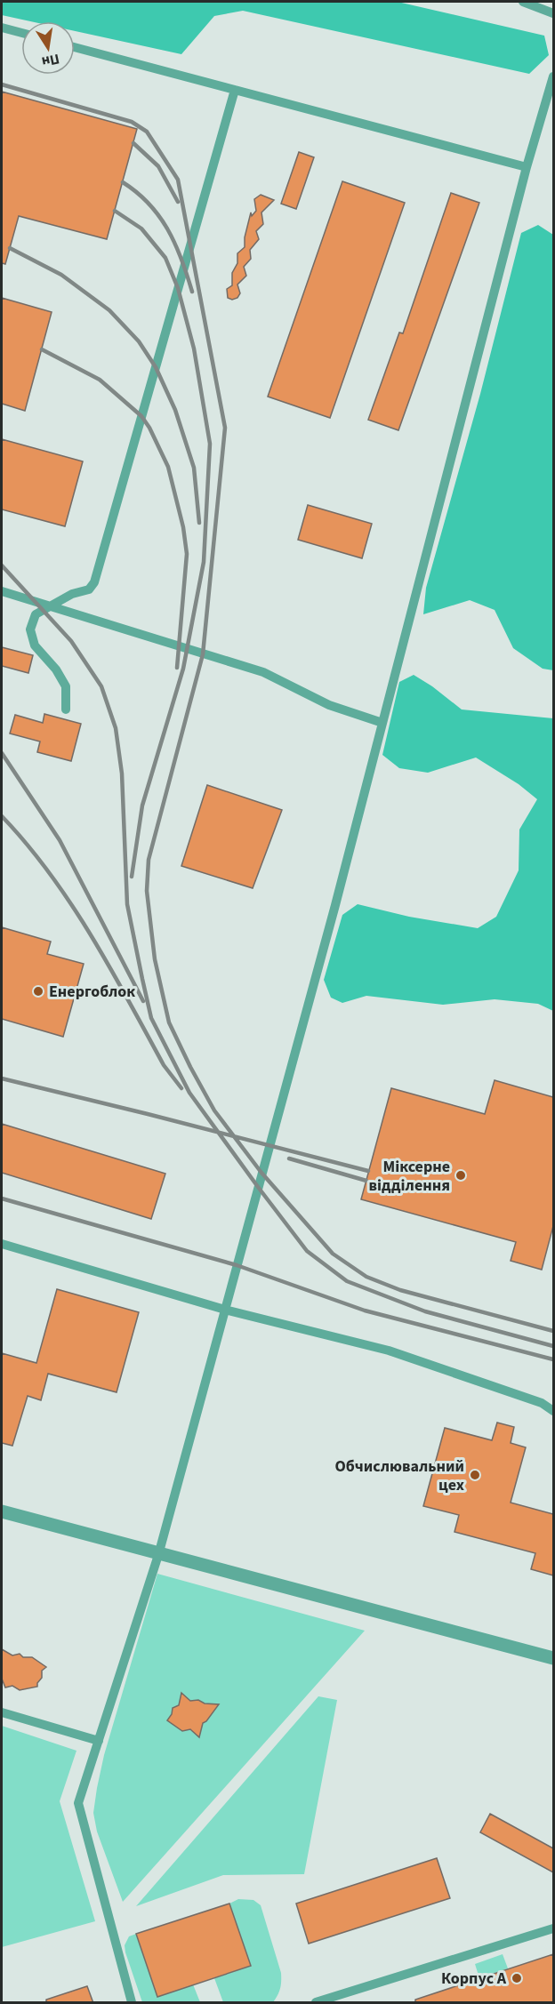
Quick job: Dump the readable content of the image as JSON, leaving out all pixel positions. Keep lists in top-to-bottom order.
{
  "places": [
    "Енергоблок",
    "Міксерне відділення",
    "Обчислювальний цех",
    "Корпус А"
  ],
  "north": "bottom"
}
